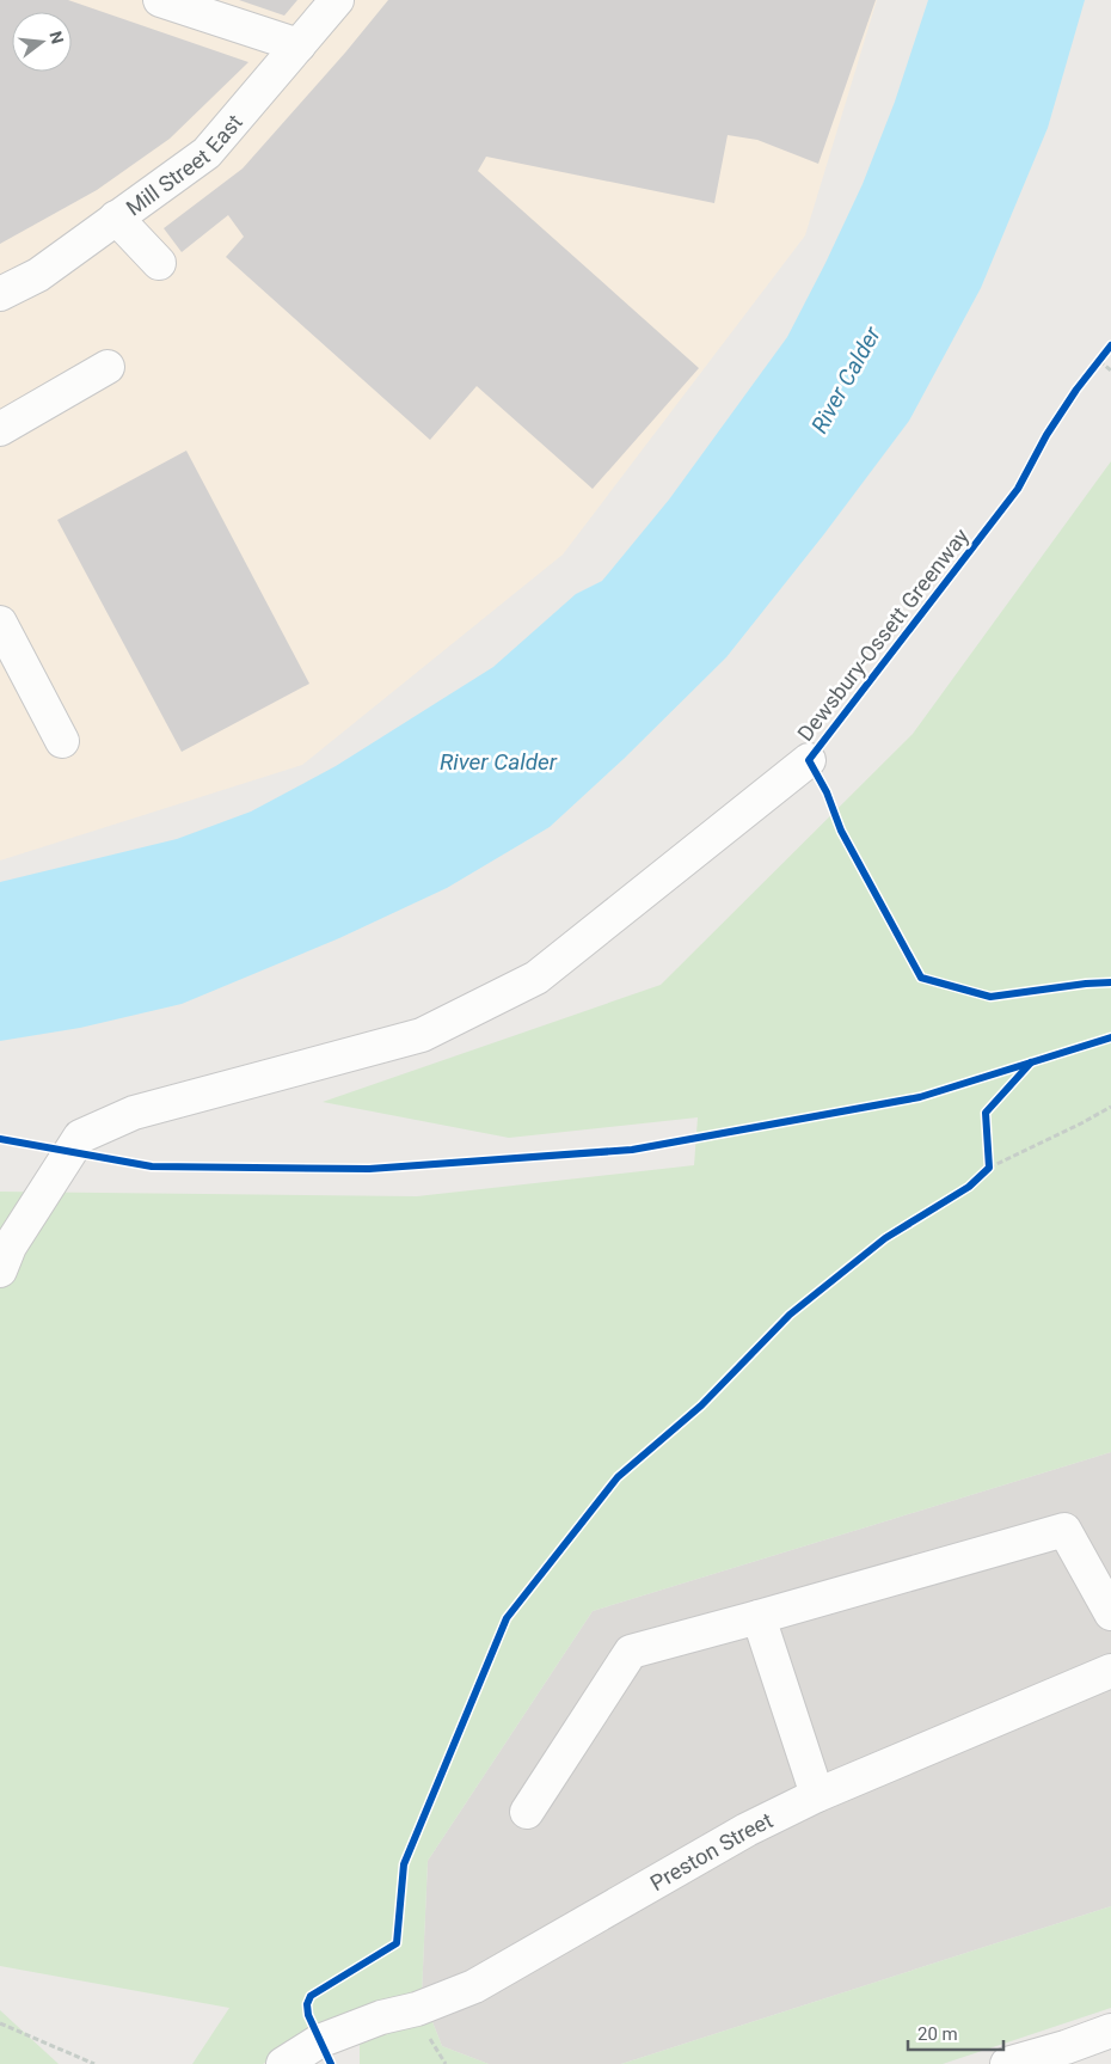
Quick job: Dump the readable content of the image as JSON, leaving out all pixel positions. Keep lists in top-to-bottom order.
{
  "streets": {
    "street": ["Mill Street East", "Preston Street"],
    "cycle path": ["Dewsbury-Ossett Greenway"]
  },
  "water": ["River Calder"],
  "scale_bar": "20 m",
  "north": "right"
}
